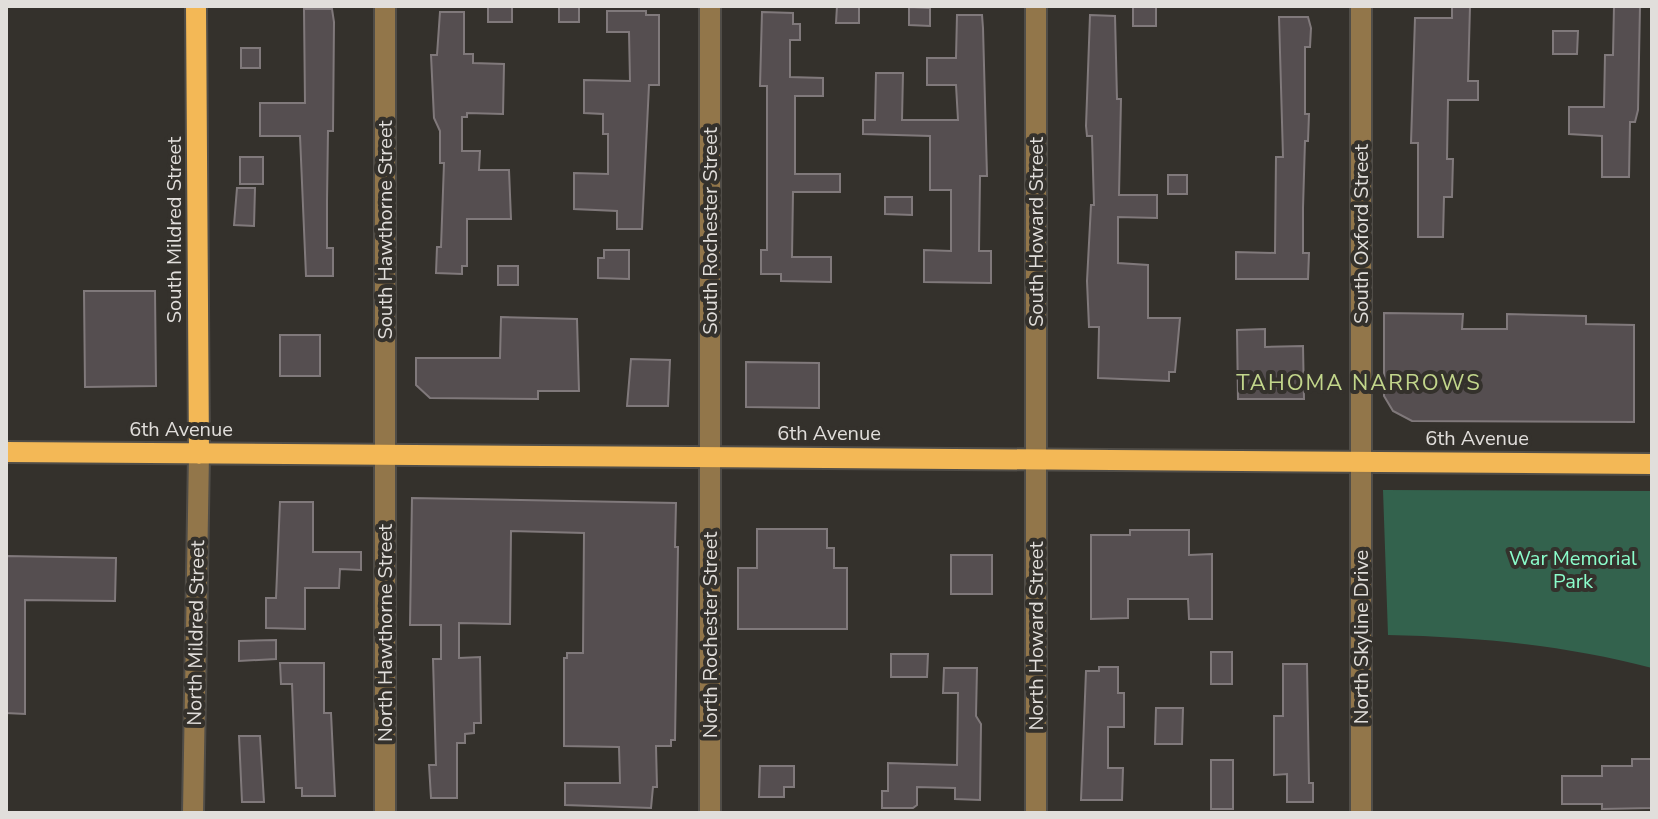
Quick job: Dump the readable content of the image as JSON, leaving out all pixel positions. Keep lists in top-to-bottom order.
{
  "streets": {
    "main road": ["South Mildred Street", "6th Avenue"],
    "street": [
      "South Hawthorne Street",
      "South Rochester Street",
      "South Howard Street",
      "South Oxford Street",
      "North Mildred Street",
      "North Hawthorne Street",
      "North Rochester Street",
      "North Howard Street",
      "North Skyline Drive"
    ]
  },
  "crossings": [
    ["South Mildred Street", "6th Avenue"],
    ["South Mildred Street", "North Mildred Street"],
    ["South Hawthorne Street", "6th Avenue"],
    ["South Hawthorne Street", "North Hawthorne Street"],
    ["South Rochester Street", "6th Avenue"],
    ["South Rochester Street", "North Rochester Street"],
    ["South Howard Street", "6th Avenue"],
    ["South Howard Street", "North Howard Street"],
    ["South Oxford Street", "6th Avenue"],
    ["South Oxford Street", "North Skyline Drive"],
    ["6th Avenue", "North Mildred Street"],
    ["6th Avenue", "North Hawthorne Street"],
    ["6th Avenue", "North Rochester Street"],
    ["6th Avenue", "North Howard Street"],
    ["6th Avenue", "North Skyline Drive"]
  ],
  "districts": ["TAHOMA NARROWS"],
  "parks": ["War Memorial Park"]
}
